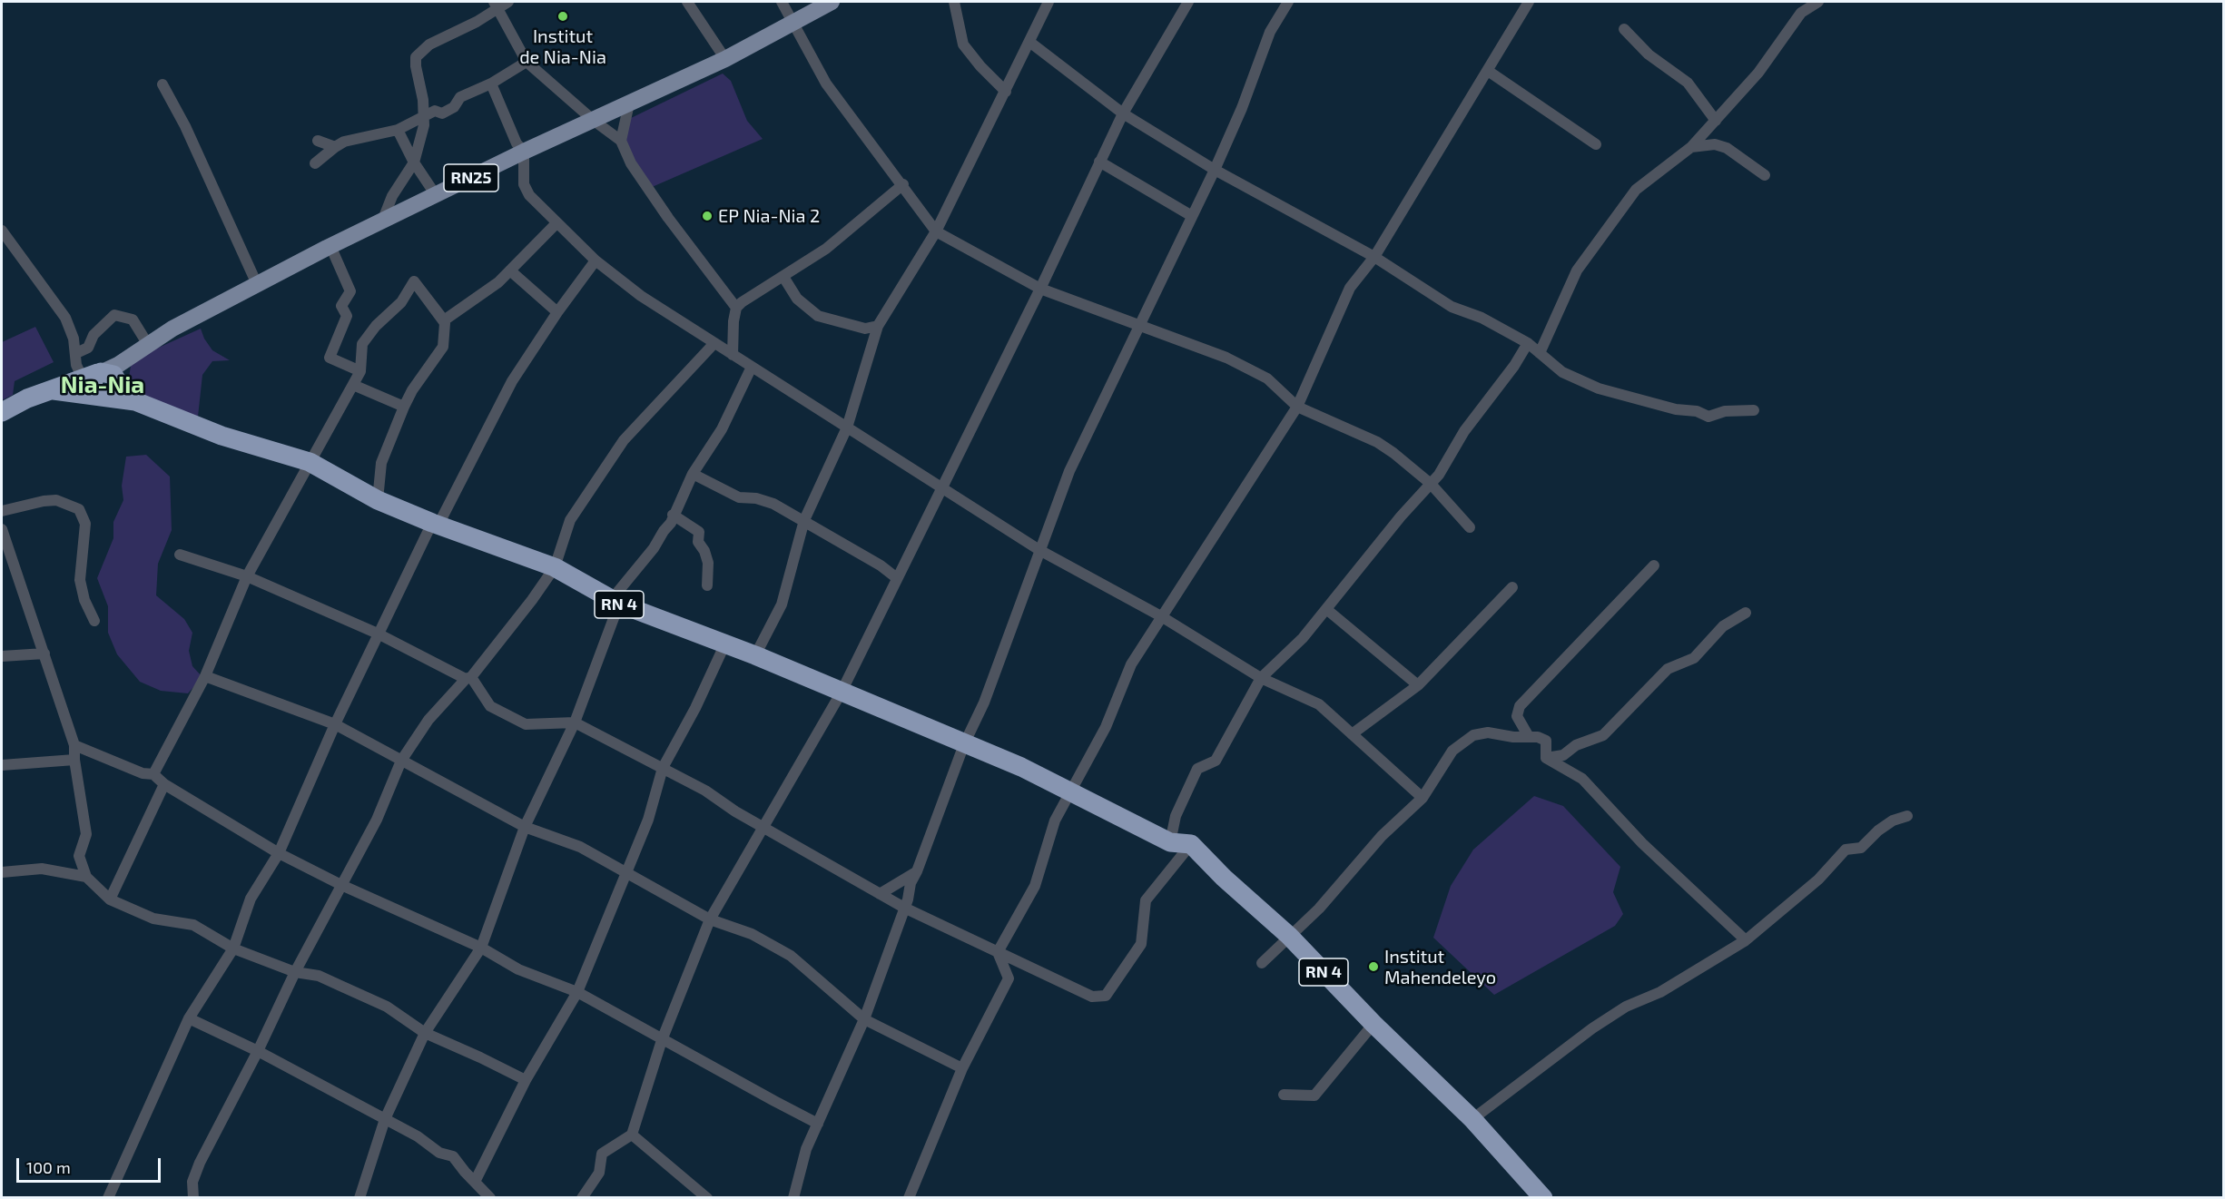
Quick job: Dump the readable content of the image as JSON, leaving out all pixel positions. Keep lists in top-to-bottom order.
{
  "streets": {
    "highway": ["RN 4"],
    "main road": ["RN25"]
  },
  "crossings": [
    ["RN25", "RN 4"]
  ],
  "districts": ["Nia-Nia"],
  "places": ["Institut de Nia-Nia", "EP Nia-Nia 2", "Institut Mahendeleyo"],
  "scale_bar": "100 m"
}
